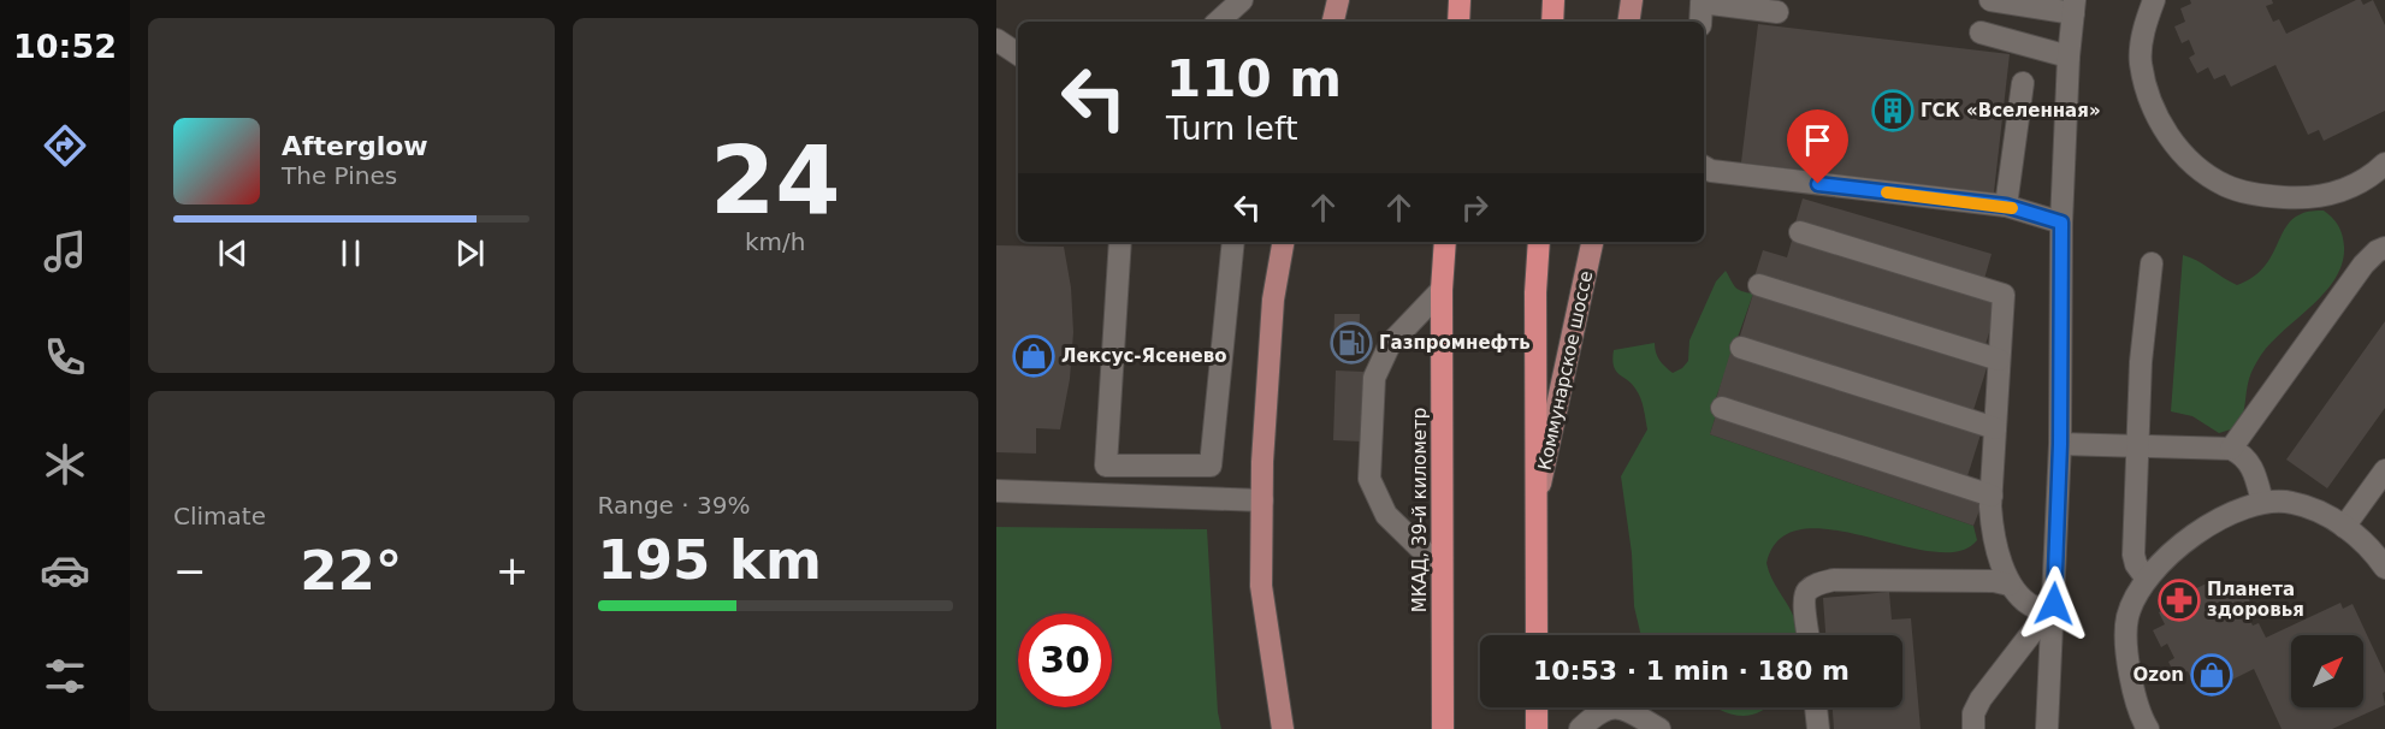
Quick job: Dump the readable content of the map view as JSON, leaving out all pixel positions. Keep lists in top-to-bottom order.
{
  "streets": {
    "highway": ["МКАД, 39-й километр"],
    "main road": ["Коммунарское шоссе"]
  },
  "places": {
    "building": ["ГСК «Вселенная»"],
    "fuel station": ["Газпромнефть"],
    "shop": ["Лексус-Ясенево", "Ozon"],
    "pharmacy": ["Планета здоровья"]
  },
  "north": "top right",
  "page": {
    "tabs": "10:52",
    "tile": [
      ["24", "km/h"],
      "Climate",
      ["Range · 39%", "195 km"]
    ],
    "turn": ["110 m", "Turn left"],
    "song": ["Afterglow", "The Pines"],
    "heat": ["−", "22°", "+"],
    "limit": "30",
    "trip": "10:53 · 1 min · 180 m"
  }
}
